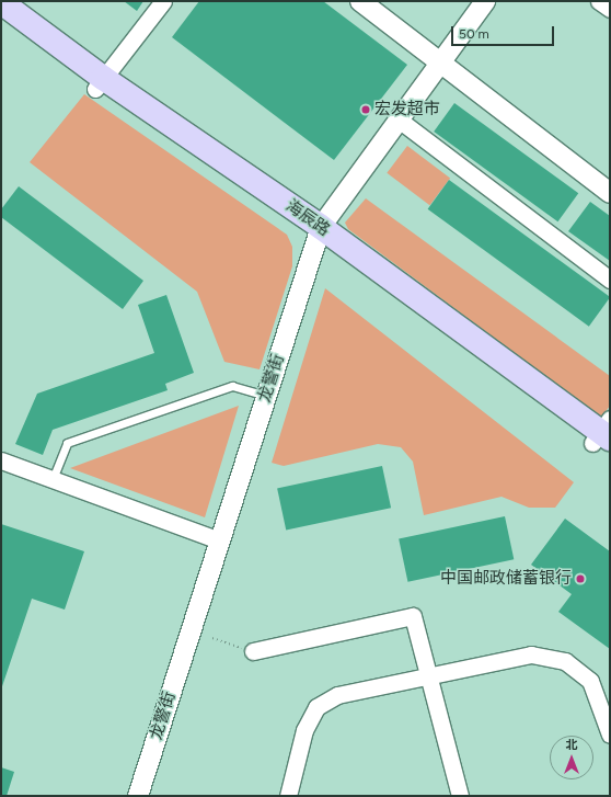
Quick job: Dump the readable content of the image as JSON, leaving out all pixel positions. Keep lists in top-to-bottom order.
{
  "streets": {
    "main road": ["海辰路"],
    "street": ["龙警街"]
  },
  "crossings": [
    ["海辰路", "龙警街"]
  ],
  "places": ["宏发超市", "中国邮政储蓄银行"],
  "scale_bar": "50 m",
  "north": "top"
}
